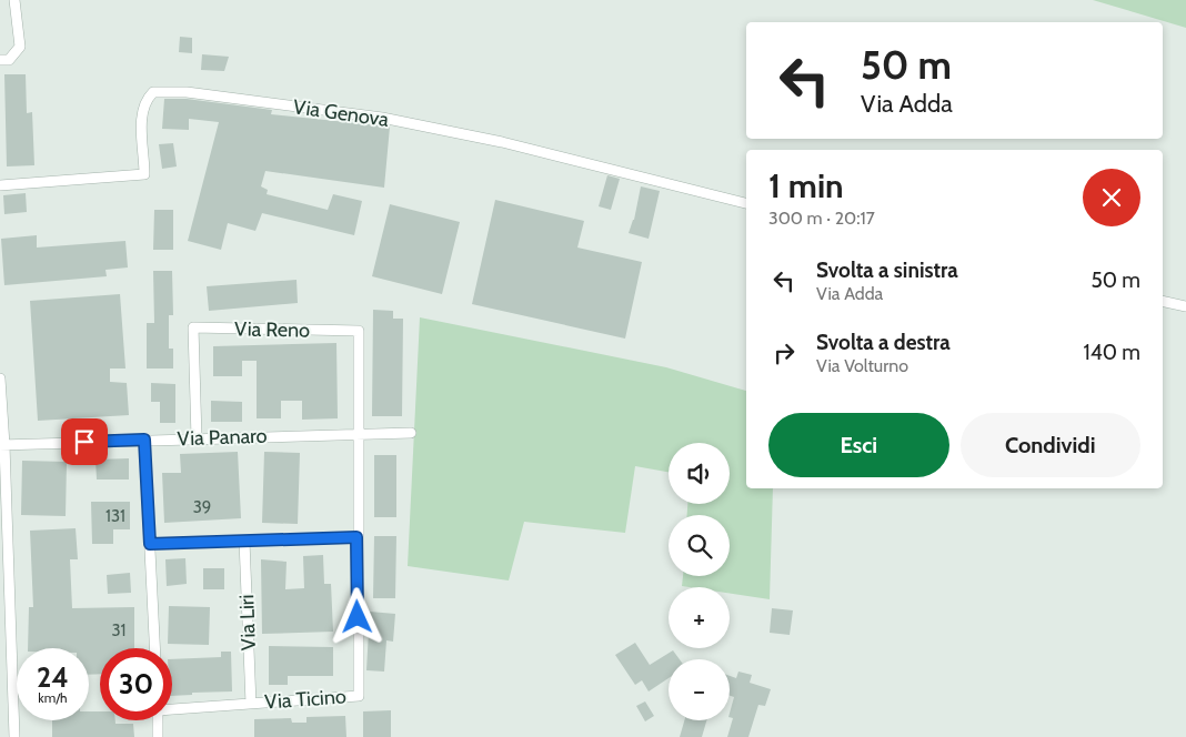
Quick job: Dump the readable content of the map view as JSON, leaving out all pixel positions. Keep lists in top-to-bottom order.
{
  "streets": {
    "street": [
      "Via Genova",
      "Via Reno",
      "Via Panaro",
      "Via Liri",
      "Via Ticino"
    ]
  },
  "crossings": [
    ["Via Reno", "Via Panaro"],
    ["Via Reno", "Via Ticino"],
    ["Via Panaro", "Via Ticino"],
    ["Via Liri", "Via Ticino"]
  ],
  "house_numbers": ["39", "131", "31"],
  "page": {
    "turn": ["50 m", "Via Adda"],
    "heading": ["1 min", "300 m · 20:17"],
    "list": [
      {
        "name": "Svolta a sinistra",
        "note": "Via Adda",
        "value": "50 m"
      },
      {
        "name": "Svolta a destra",
        "note": "Via Volturno",
        "value": "140 m"
      }
    ],
    "buttons": ["Esci", "Condividi"],
    "map_buttons": ["+", "−"],
    "speed": "24 km/h",
    "limit": "30"
  }
}
